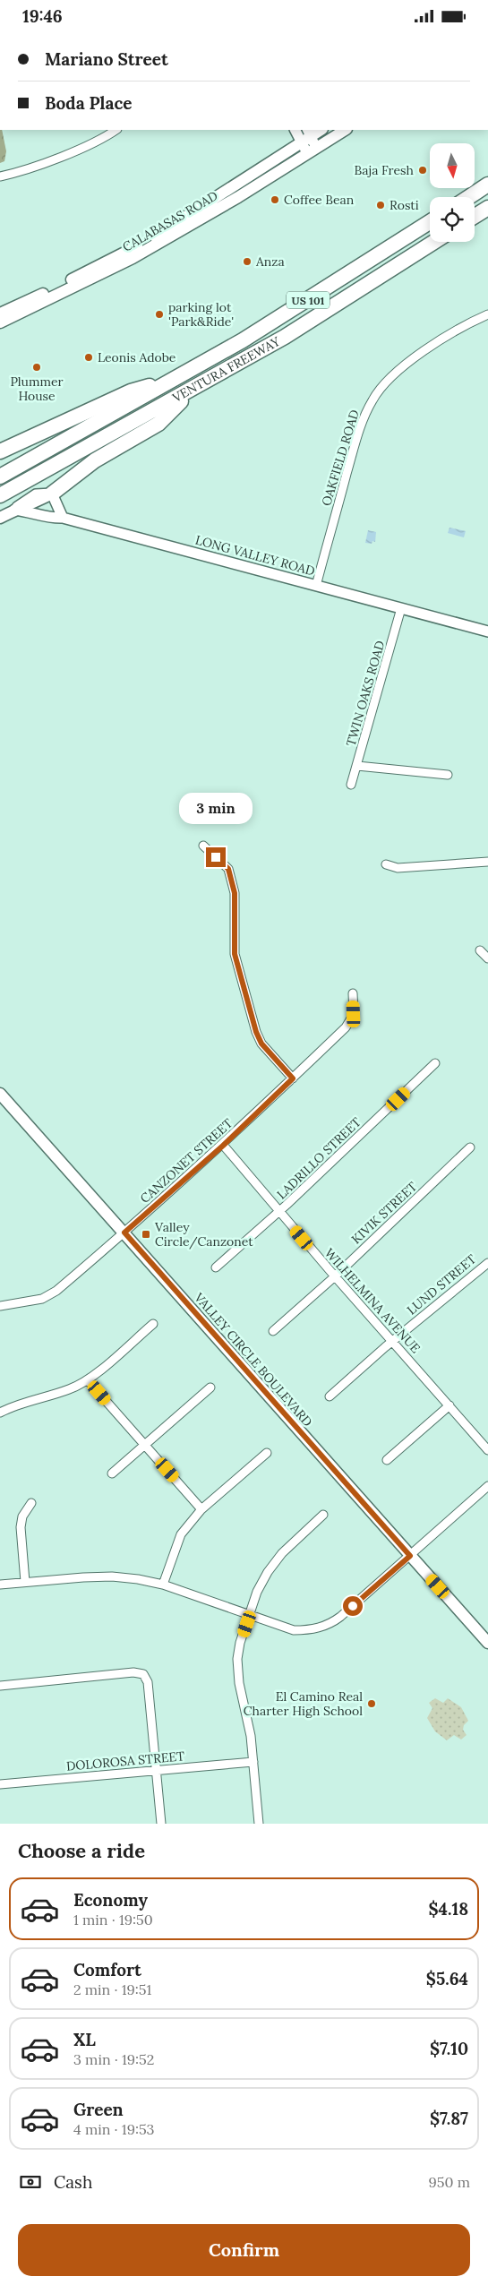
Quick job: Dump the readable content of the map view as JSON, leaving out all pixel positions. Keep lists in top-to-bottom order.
{
  "streets": {
    "highway": ["US 101", "VENTURA FREEWAY"],
    "main road": ["CALABASAS ROAD", "VALLEY CIRCLE BOULEVARD"],
    "street": [
      "OAKFIELD ROAD",
      "LONG VALLEY ROAD",
      "TWIN OAKS ROAD",
      "LADRILLO STREET",
      "CANZONET STREET",
      "KIVIK STREET",
      "LUND STREET",
      "WILHELMINA AVENUE",
      "DOLOROSA STREET"
    ]
  },
  "crossings": [
    ["OAKFIELD ROAD", "LONG VALLEY ROAD"],
    ["LONG VALLEY ROAD", "TWIN OAKS ROAD"],
    ["LADRILLO STREET", "WILHELMINA AVENUE"],
    ["CANZONET STREET", "WILHELMINA AVENUE"],
    ["CANZONET STREET", "VALLEY CIRCLE BOULEVARD"],
    ["KIVIK STREET", "WILHELMINA AVENUE"],
    ["LUND STREET", "WILHELMINA AVENUE"]
  ],
  "places": {
    "other": [
      "Baja Fresh",
      "Coffee Bean",
      "Rosti",
      "Anza",
      "parking lot 'Park&Ride'",
      "Leonis Adobe",
      "Plummer House",
      "El Camino Real Charter High School"
    ],
    "transit": ["Valley Circle/Canzonet"]
  },
  "north": "bottom",
  "page": {
    "status": "19:46",
    "banner": ["Mariano Street", "Boda Place"],
    "bubble": "3 min",
    "heading": "Choose a ride",
    "list": [
      {
        "name": "Economy",
        "note": "1 min · 19:50",
        "value": "$4.18"
      },
      {
        "name": "Comfort",
        "note": "2 min · 19:51",
        "value": "$5.64"
      },
      {
        "name": "XL",
        "note": "3 min · 19:52",
        "value": "$7.10"
      },
      {
        "name": "Green",
        "note": "4 min · 19:53",
        "value": "$7.87"
      }
    ],
    "pay": ["Cash", "950 m"],
    "buttons": "Confirm"
  }
}
